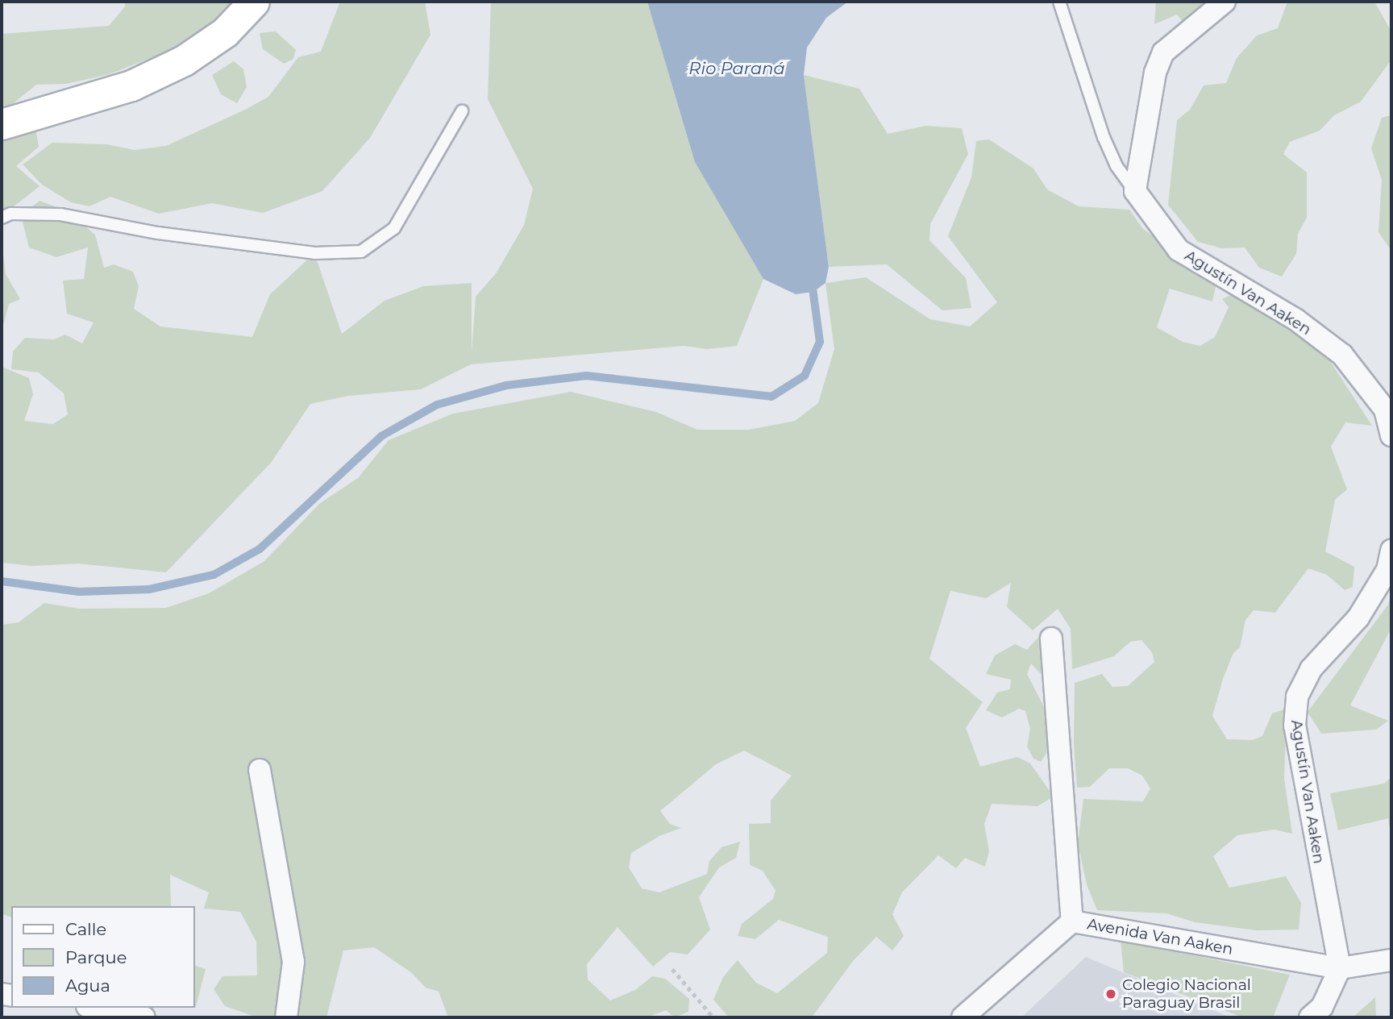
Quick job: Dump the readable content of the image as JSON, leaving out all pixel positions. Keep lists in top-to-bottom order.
{
  "streets": {
    "street": ["Agustín Van Aaken", "Avenida Van Aaken"]
  },
  "crossings": [
    ["Agustín Van Aaken", "Avenida Van Aaken"]
  ],
  "water": ["Rio Paraná"],
  "places": ["Colegio Nacional Paraguay Brasil"],
  "legend": ["Calle", "Parque", "Agua"]
}
